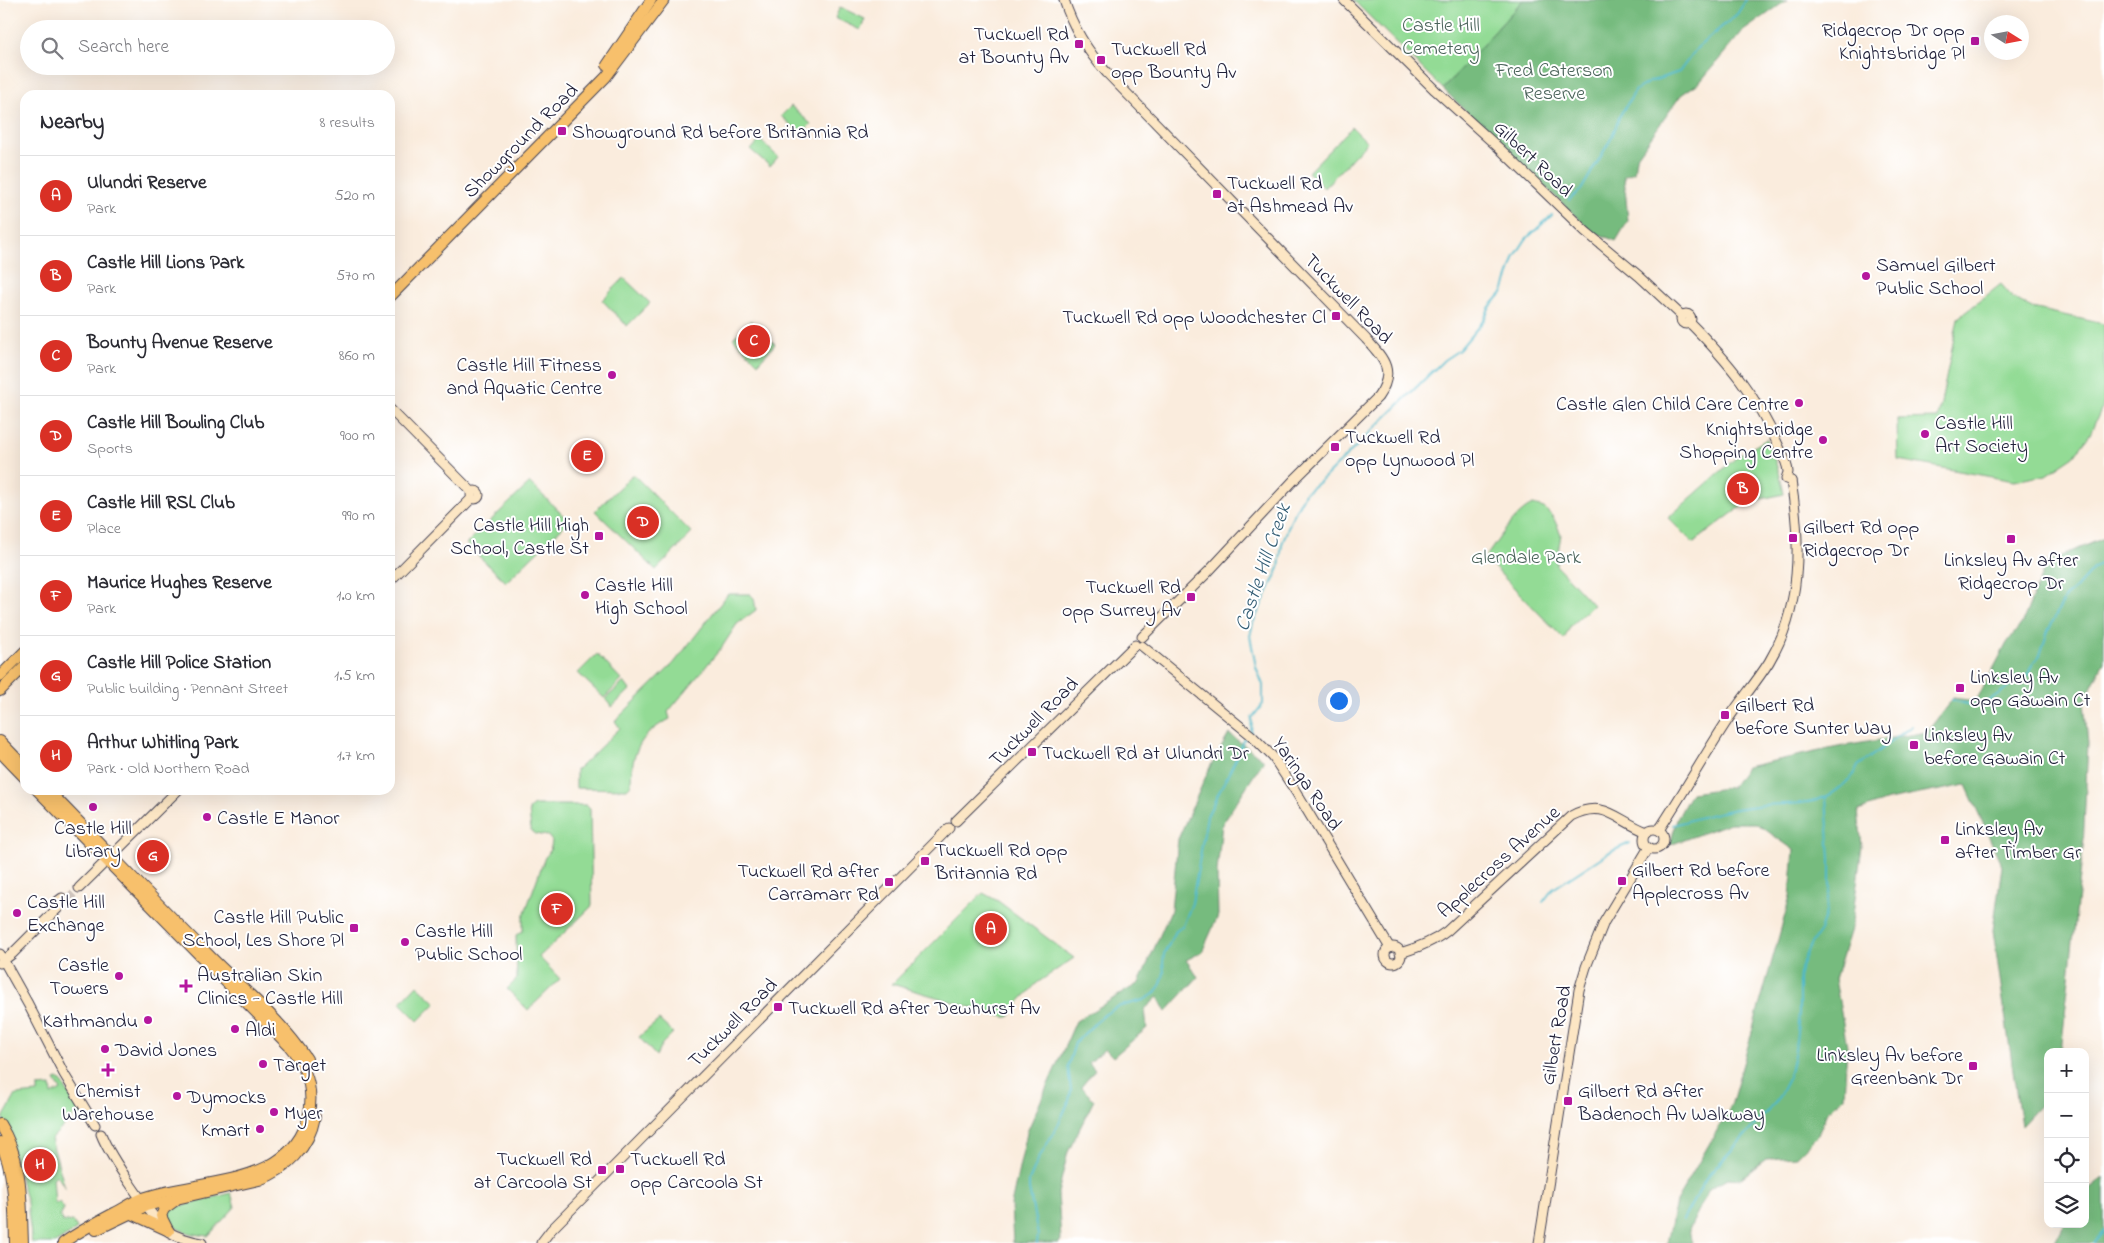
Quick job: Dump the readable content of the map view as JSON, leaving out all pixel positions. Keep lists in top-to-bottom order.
{
  "streets": {
    "main road": ["Showground Road"],
    "street": [
      "Gilbert Road",
      "Tuckwell Road",
      "Yaringa Road",
      "Applecross Avenue"
    ]
  },
  "crossings": [
    ["Gilbert Road", "Applecross Avenue"],
    ["Tuckwell Road", "Yaringa Road"],
    ["Yaringa Road", "Applecross Avenue"]
  ],
  "water": ["Castle Hill Creek"],
  "parks": ["Castle Hill Cemetery", "Fred Caterson Reserve", "Glendale Park"],
  "places": {
    "transit": [
      "Ridgecrop Dr opp Knightsbridge Pl",
      "Tuckwell Rd at Bounty Av",
      "Tuckwell Rd opp Bounty Av",
      "Showground Rd before Britannia Rd",
      "Tuckwell Rd at Ashmead Av",
      "Tuckwell Rd opp Woodchester Cl",
      "Tuckwell Rd opp Lynwood Pl",
      "Castle Hill High School, Castle St",
      "Gilbert Rd opp Ridgecrop Dr",
      "Linksley Av after Ridgecrop Dr",
      "Tuckwell Rd opp Surrey Av",
      "Linksley Av opp Gawain Ct",
      "Gilbert Rd before Sunter Way",
      "Linksley Av before Gawain Ct",
      "Tuckwell Rd at Ulundri Dr",
      "Linksley Av after Timber Gr",
      "Tuckwell Rd opp Britannia Rd",
      "Gilbert Rd before Applecross Av",
      "Tuckwell Rd after Carramarr Rd",
      "Castle Hill Public School, Les Shore Pl",
      "Tuckwell Rd after Dewhurst Av",
      "Linksley Av before Greenbank Dr",
      "Gilbert Rd after Badenoch Av Walkway",
      "Tuckwell Rd opp Carcoola St",
      "Tuckwell Rd at Carcoola St"
    ],
    "other": [
      "Samuel Gilbert Public School",
      "Castle Hill Fitness and Aquatic Centre",
      "Castle Glen Child Care Centre",
      "Castle Hill Art Society",
      "Knightsbridge Shopping Centre",
      "Castle Hill High School",
      "Castle Hill Library",
      "Castle E Manor",
      "Castle Hill Exchange",
      "Castle Hill Public School",
      "Castle Towers",
      "Kathmandu",
      "Aldi",
      "David Jones",
      "Target",
      "Dymocks",
      "Myer",
      "Kmart"
    ],
    "health": ["Australian Skin Clinics - Castle Hill", "Chemist Warehouse"]
  },
  "north": "right",
  "page": {
    "search": "Search here",
    "heading": ["Nearby", "8 results"],
    "list": [
      {
        "mark": "A",
        "name": "Ulundri Reserve",
        "note": "Park",
        "value": "520 m"
      },
      {
        "mark": "B",
        "name": "Castle Hill Lions Park",
        "note": "Park",
        "value": "570 m"
      },
      {
        "mark": "C",
        "name": "Bounty Avenue Reserve",
        "note": "Park",
        "value": "860 m"
      },
      {
        "mark": "D",
        "name": "Castle Hill Bowling Club",
        "note": "Sports",
        "value": "900 m"
      },
      {
        "mark": "E",
        "name": "Castle Hill RSL Club",
        "note": "Place",
        "value": "990 m"
      },
      {
        "mark": "F",
        "name": "Maurice Hughes Reserve",
        "note": "Park",
        "value": "1.0 km"
      },
      {
        "mark": "G",
        "name": "Castle Hill Police Station",
        "note": "Public building · Pennant Street",
        "value": "1.5 km"
      },
      {
        "mark": "H",
        "name": "Arthur Whitling Park",
        "note": "Park · Old Northern Road",
        "value": "1.7 km"
      }
    ],
    "pins": [
      "C",
      "E",
      "B",
      "D",
      "G",
      "F",
      "A",
      "H"
    ],
    "map_buttons": ["+", "−"]
  }
}
